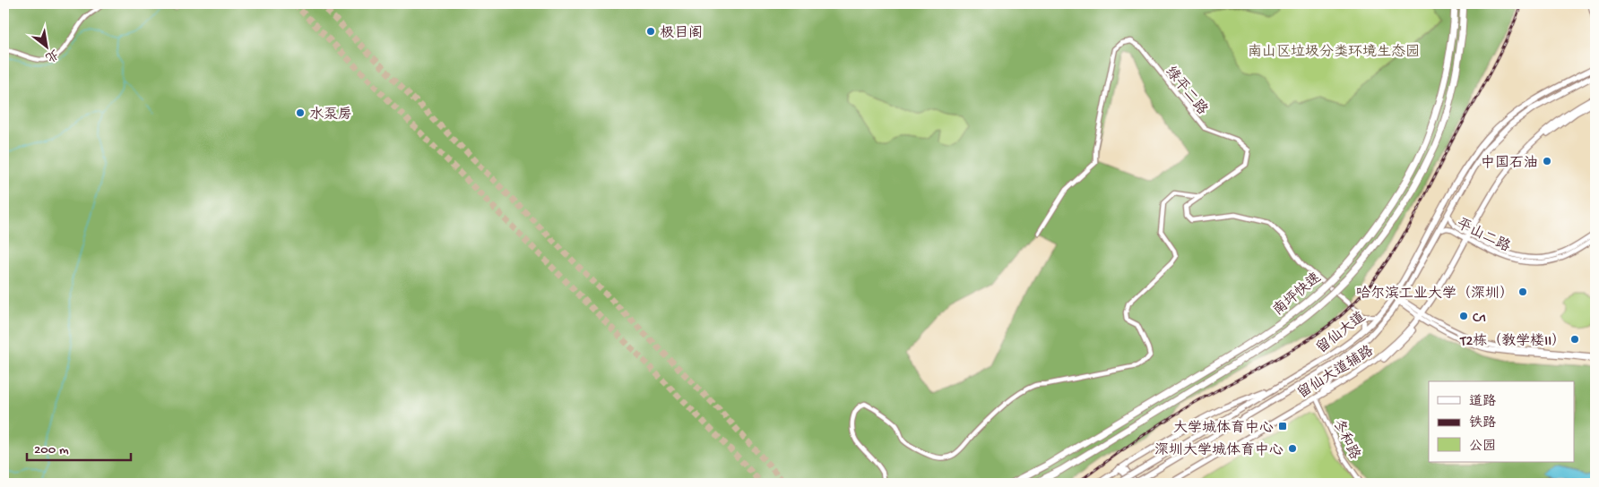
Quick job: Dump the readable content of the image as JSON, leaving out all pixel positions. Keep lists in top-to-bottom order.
{
  "streets": {
    "highway": ["南坪快速"],
    "main road": ["留仙大道", "留仙大道辅路"],
    "street": ["绿平二路", "平山二路", "冬和路"]
  },
  "crossings": [
    ["平山二路", "留仙大道"],
    ["平山二路", "留仙大道辅路"],
    ["留仙大道", "留仙大道辅路"],
    ["留仙大道辅路", "冬和路"]
  ],
  "parks": ["南山区垃圾分类环境生态园"],
  "places": {
    "other": [
      "极目阁",
      "水泵房",
      "中国石油",
      "哈尔滨工业大学（深圳）",
      "C1",
      "T2栋（教学楼II）",
      "深圳大学城体育中心"
    ],
    "transit": ["大学城体育中心"]
  },
  "legend": ["道路", "铁路", "公园"],
  "scale_bar": "200 m",
  "north": "bottom right"
}
